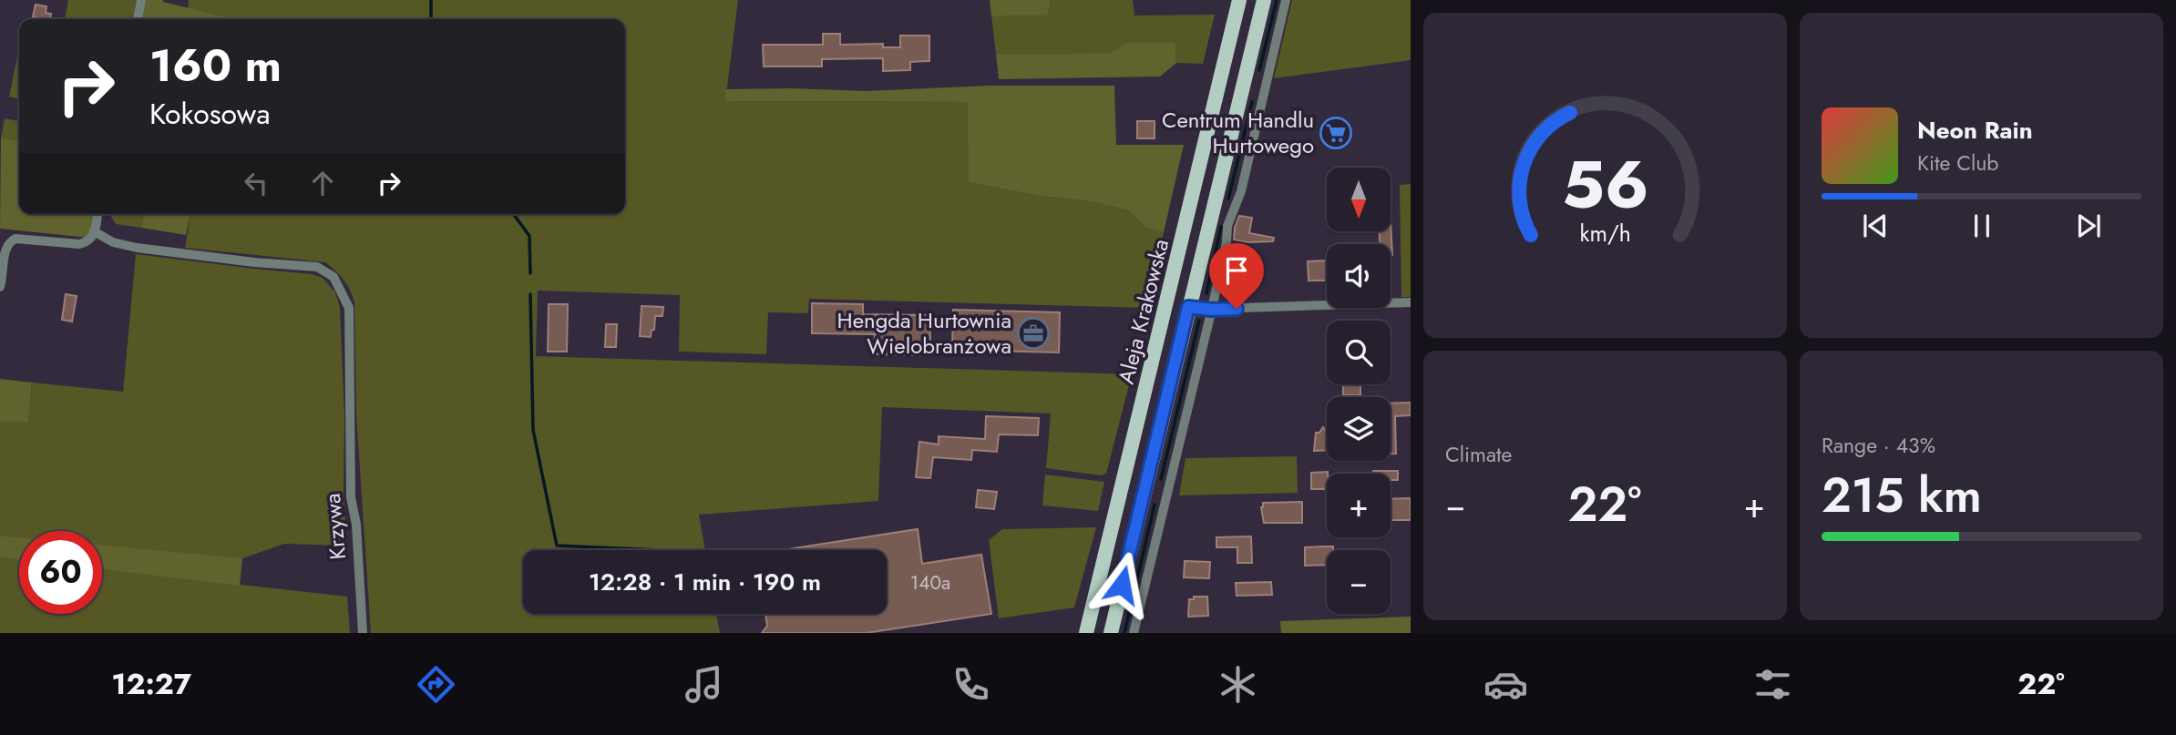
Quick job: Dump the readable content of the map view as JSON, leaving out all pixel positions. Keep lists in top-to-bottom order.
{
  "streets": {
    "main road": ["Aleja Krakowska"],
    "street": ["Krzywa"]
  },
  "places": {
    "supermarket": ["Centrum Handlu Hurtowego"],
    "office": ["Hengda Hurtownia Wielobranżowa"]
  },
  "house_numbers": ["140a"],
  "north": "bottom",
  "page": {
    "turn": ["160 m", "Kokosowa"],
    "song": ["Neon Rain", "Kite Club"],
    "map_buttons": ["+", "−"],
    "tile": [
      "Climate",
      ["Range · 43%", "215 km"]
    ],
    "heat": ["−", "22°", "+"],
    "limit": "60",
    "trip": "12:28 · 1 min · 190 m",
    "tabs": ["12:27", "22°"],
    "gauge": ["56", "km/h"]
  }
}
